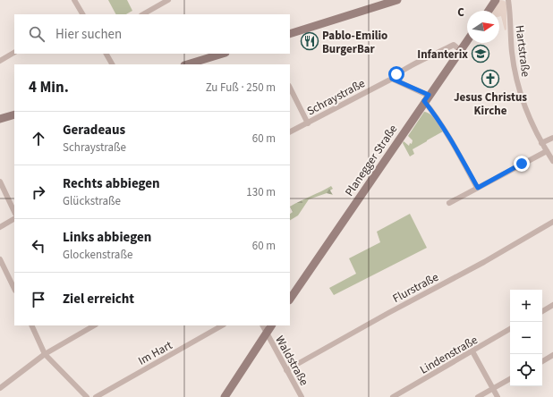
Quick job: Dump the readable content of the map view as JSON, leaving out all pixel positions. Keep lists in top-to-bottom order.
{
  "streets": {
    "street": [
      "Hartstraße",
      "Schraystraße",
      "Planegger Straße",
      "Flurstraße",
      "Im Hart",
      "Lindenstraße",
      "Waldstraße"
    ]
  },
  "crossings": [
    ["Schraystraße", "Planegger Straße"],
    ["Flurstraße", "Waldstraße"]
  ],
  "places": {
    "restaurant": ["Pablo-Emilio BurgerBar"],
    "school or university": ["Infanterix"],
    "church": ["Jesus Christus Kirche"]
  },
  "north": "right",
  "page": {
    "search": "Hier suchen",
    "heading": ["4 Min.", "Zu Fuß · 250 m"],
    "list": [
      ["Geradeaus", "Schraystraße", "60 m"],
      ["Rechts abbiegen", "Glückstraße", "130 m"],
      ["Links abbiegen", "Glockenstraße", "60 m"],
      "Ziel erreicht"
    ],
    "map_buttons": ["+", "−"]
  },
  "grid": {
    "columns": ["C"]
  }
}
